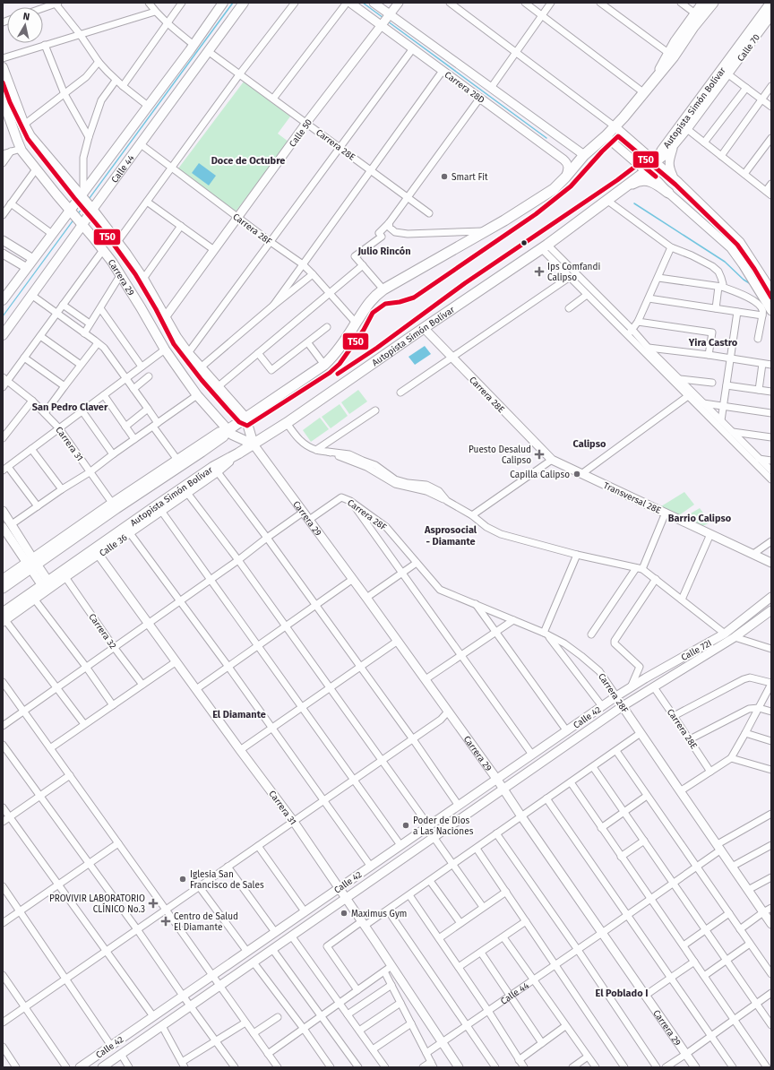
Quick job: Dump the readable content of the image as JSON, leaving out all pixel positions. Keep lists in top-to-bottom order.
{
  "streets": {
    "highway": ["Autopista Simón Bolívar"],
    "main road": ["Calle 44", "Carrera 29"],
    "street": [
      "Calle 70",
      "Carrera 28D",
      "Calle 50",
      "Carrera 28E",
      "Carrera 28F",
      "Carrera 31",
      "Transversal 28E",
      "Calle 36",
      "Carrera 32",
      "Calle 72I",
      "Calle 42"
    ]
  },
  "crossings": [
    ["Calle 70", "Autopista Simón Bolívar"],
    ["Carrera 28D", "Calle 50"],
    ["Autopista Simón Bolívar", "Carrera 28E"],
    ["Autopista Simón Bolívar", "Carrera 29"],
    ["Autopista Simón Bolívar", "Calle 36"],
    ["Calle 50", "Carrera 28E"],
    ["Calle 50", "Carrera 28F"],
    ["Calle 50", "Carrera 29"],
    ["Carrera 28E", "Calle 44"],
    ["Carrera 28E", "Transversal 28E"],
    ["Carrera 28E", "Calle 72I"],
    ["Calle 44", "Carrera 28F"],
    ["Calle 44", "Carrera 29"],
    ["Calle 44", "Carrera 31"],
    ["Carrera 28F", "Carrera 29"],
    ["Carrera 28F", "Calle 72I"],
    ["Carrera 28F", "Calle 42"],
    ["Carrera 29", "Calle 42"],
    ["Carrera 31", "Calle 36"],
    ["Carrera 31", "Calle 42"],
    ["Calle 36", "Carrera 32"],
    ["Calle 72I", "Calle 42"]
  ],
  "districts": [
    "Doce de Octubre",
    "Julio Rincón",
    "Yira Castro",
    "San Pedro Claver",
    "Calipso",
    "Barrio Calipso",
    "Asprosocial - Diamante",
    "El Diamante",
    "El Poblado I"
  ],
  "places": {
    "other": [
      "Smart Fit",
      "Capilla Calipso",
      "Poder de Dios a Las Naciones",
      "Iglesia San Francisco de Sales",
      "Maximus Gym"
    ],
    "health": [
      "Ips Comfandi Calipso",
      "Puesto Desalud Calipso",
      "PROVIVIR LABORATORIO CLÍNICO No.3",
      "Centro de Salud El Diamante"
    ]
  },
  "lines": ["transit line T50"],
  "north": "top"
}
